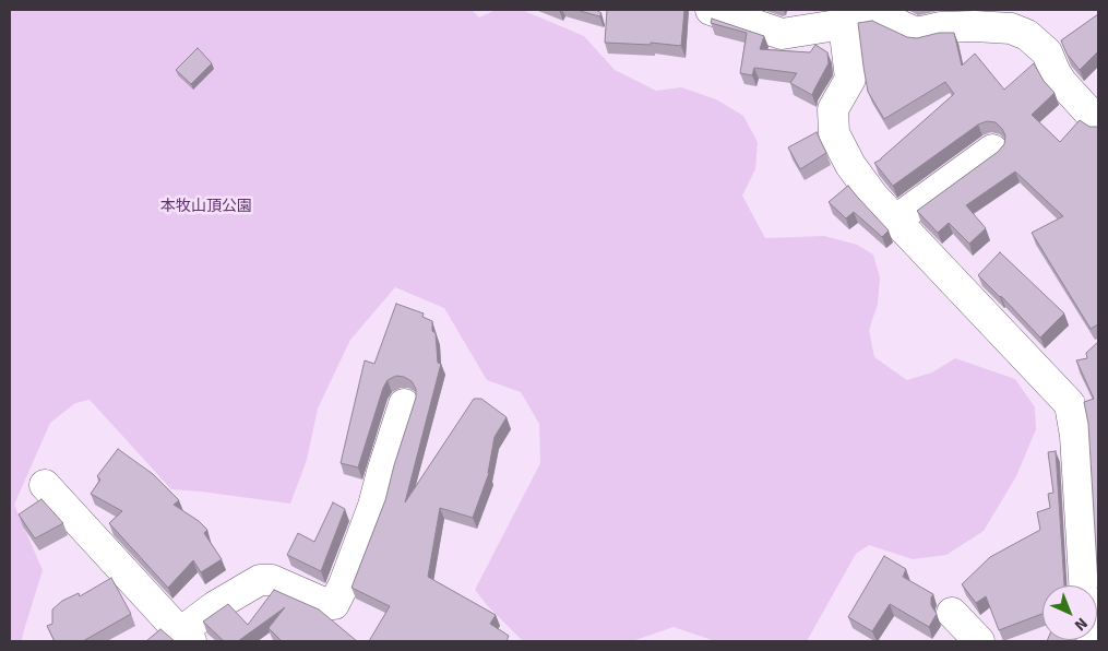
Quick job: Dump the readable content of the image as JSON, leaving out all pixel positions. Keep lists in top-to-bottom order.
{
  "parks": ["本牧山頂公園"],
  "north": "bottom right"
}
